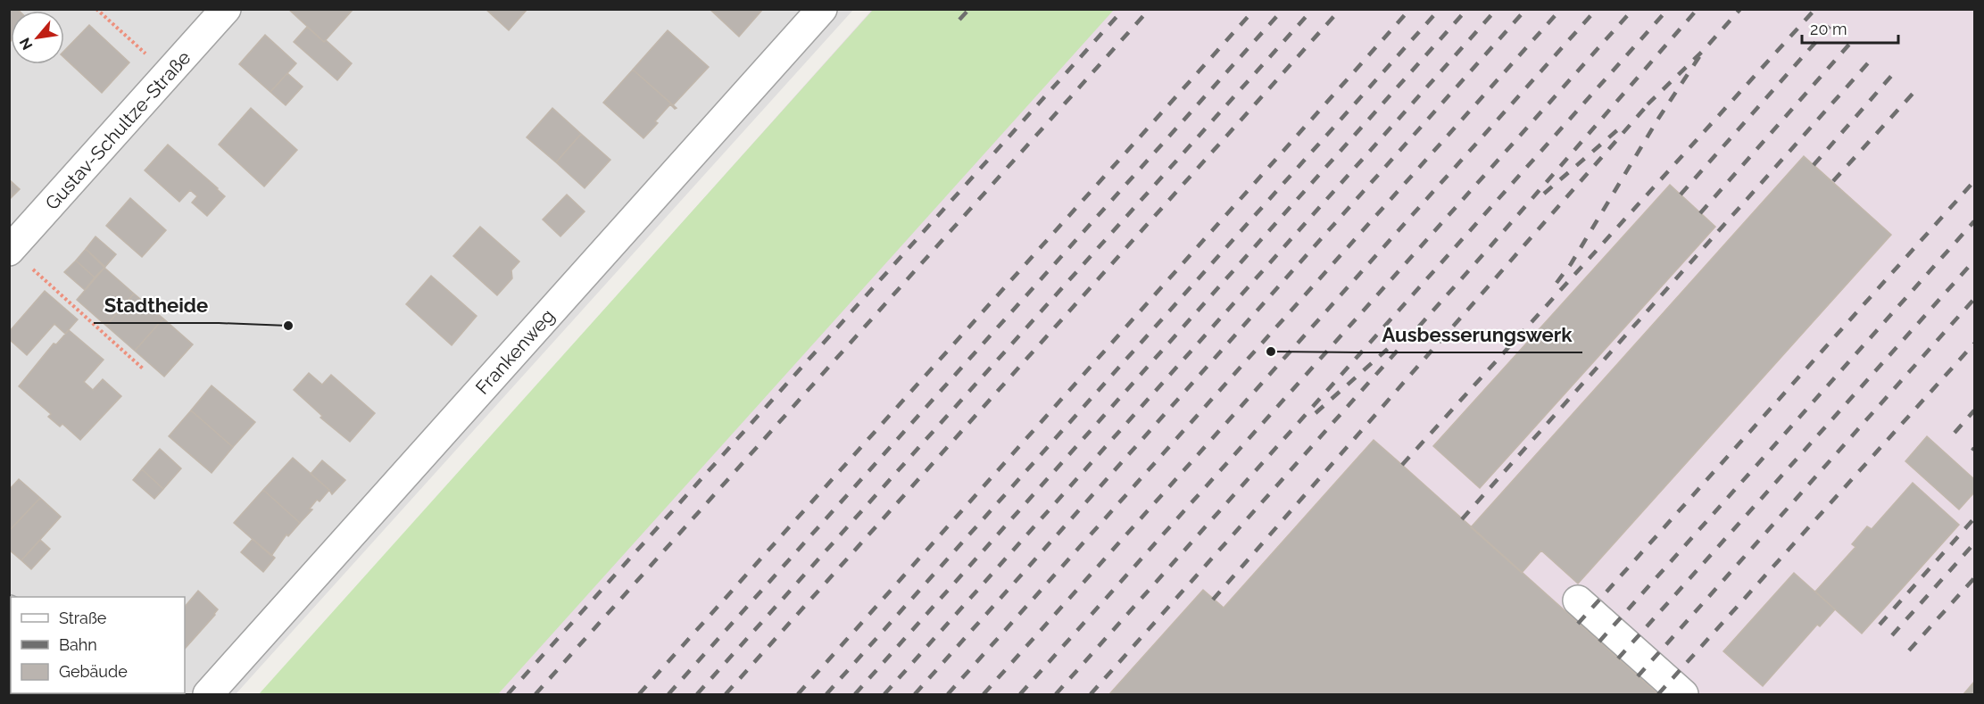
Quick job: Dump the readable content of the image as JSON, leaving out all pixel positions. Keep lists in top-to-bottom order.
{
  "streets": {
    "street": ["Gustav-Schultze-Straße", "Frankenweg"]
  },
  "places": ["Stadtheide", "Ausbesserungswerk"],
  "legend": ["Straße", "Bahn", "Gebäude"],
  "scale_bar": "20 m",
  "north": "bottom left"
}
